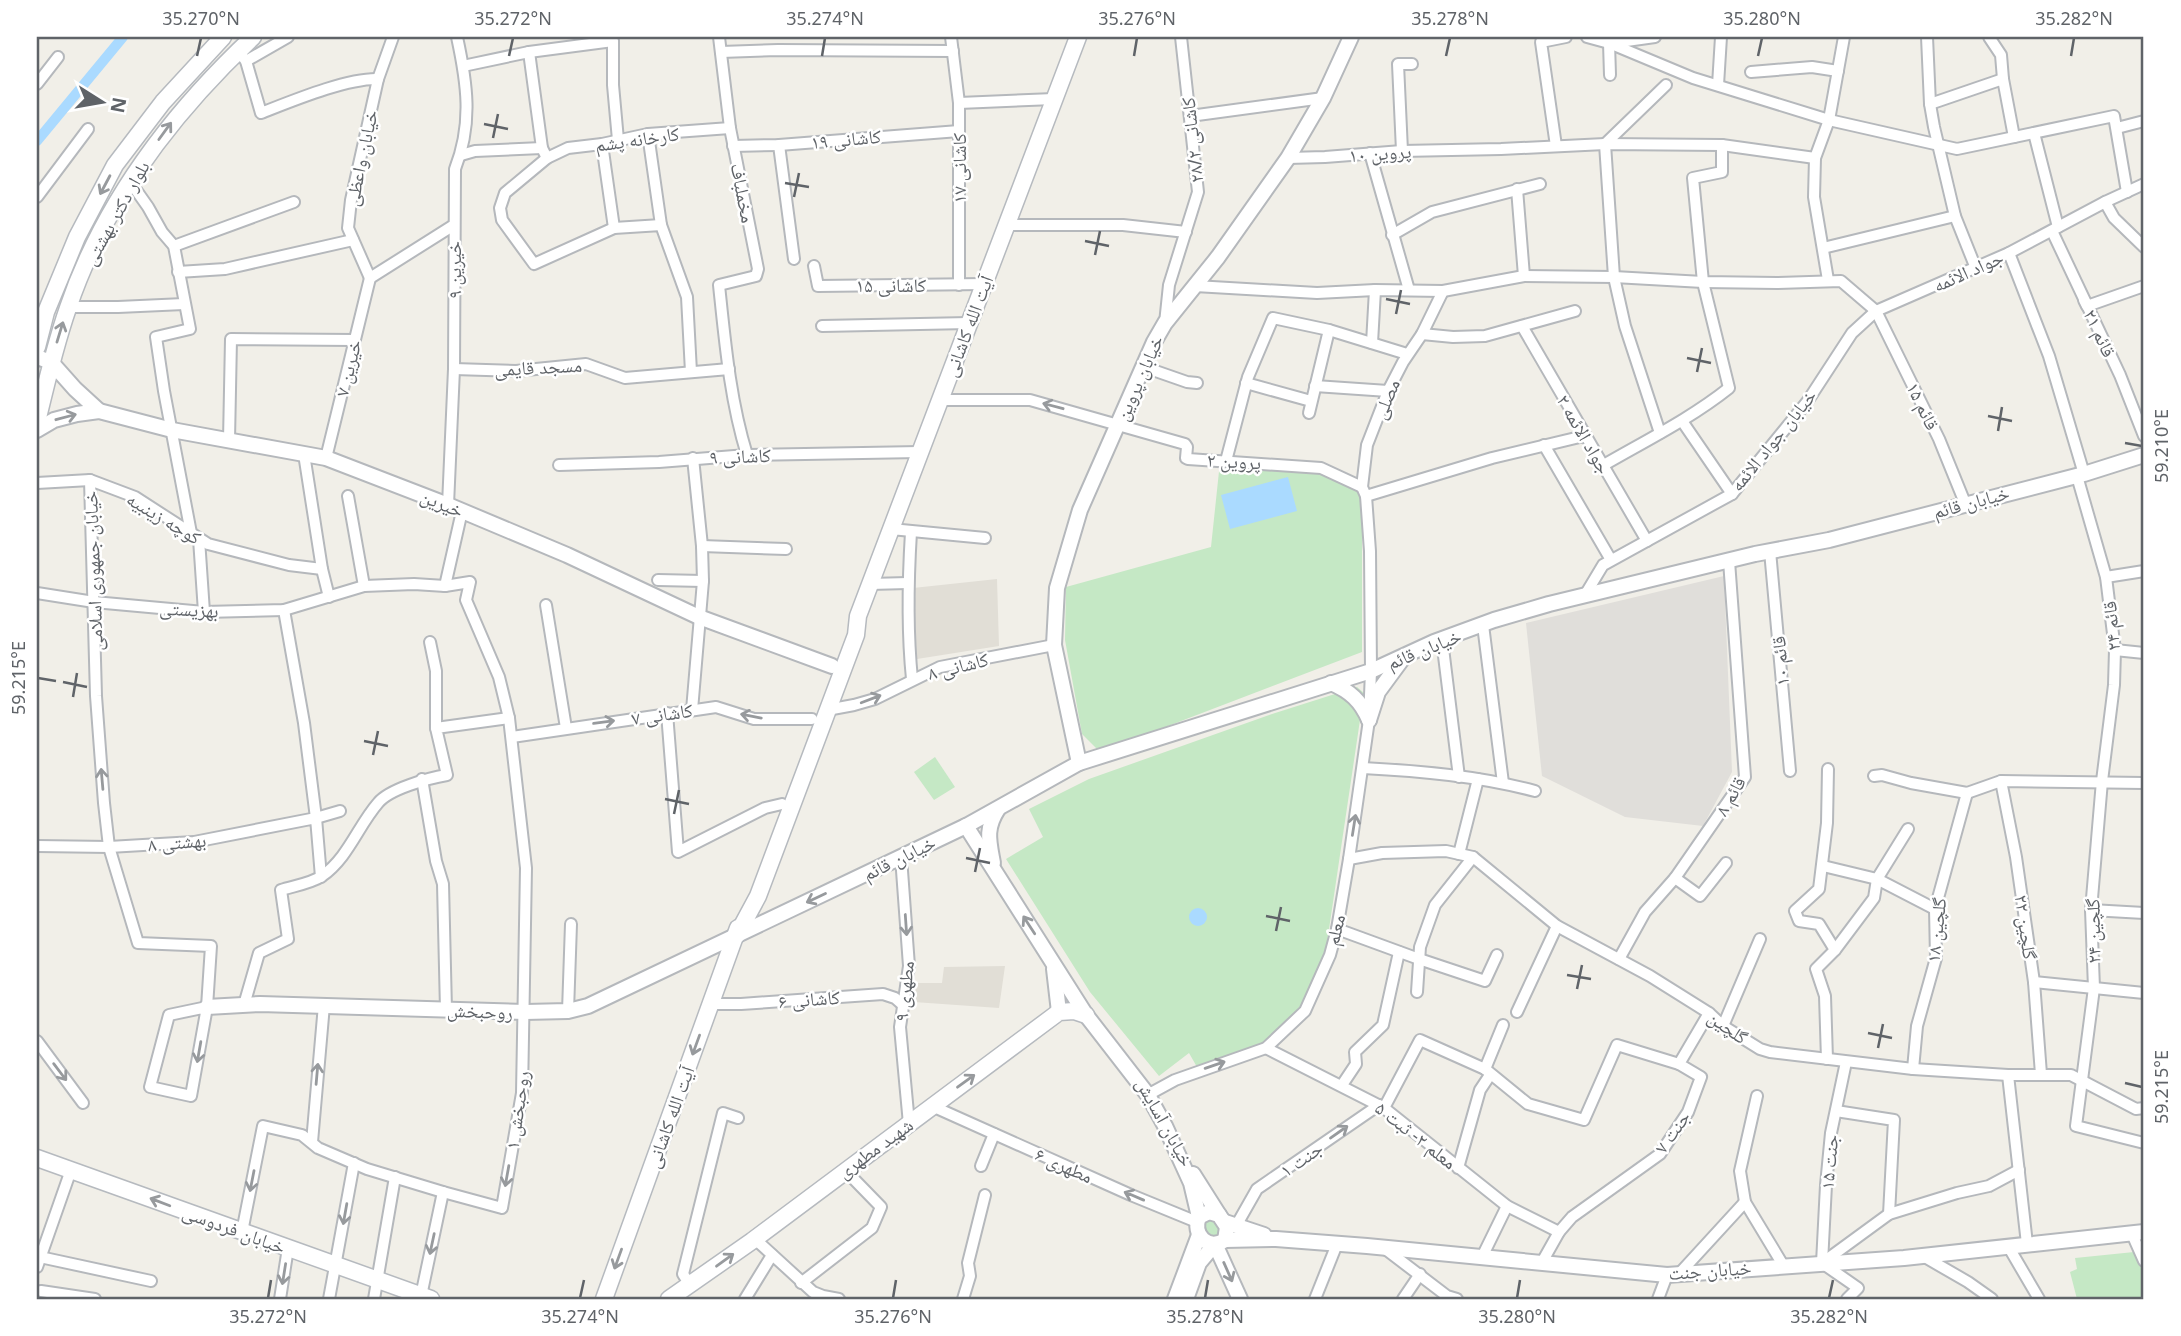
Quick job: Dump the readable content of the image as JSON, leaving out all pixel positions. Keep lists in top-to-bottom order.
{
  "streets": {
    "main road": [
      "بلوار دکتر بهشتی",
      "آیت الله کاشانی",
      "شهید مطهری",
      "خیابان فردوسی"
    ],
    "street": [
      "کارخانه پشم",
      "کاشانی ۱۹",
      "کاشانی ۲۸/۲",
      "پروین ۱۰",
      "خیابان واعظی",
      "کاشانی ۱۷",
      "مخملباف",
      "خیرین ۹",
      "جواد الائمه",
      "کاشانی ۱۵",
      "قائم ۲۱",
      "مسجد قایمی",
      "خیرین ۷",
      "خیابان پروین",
      "مصلی",
      "قائم ۱۵",
      "جواد الائمه ۲",
      "خیابان جواد الائمه",
      "کاشانی ۹",
      "پروین ۲",
      "خیابان قائم",
      "خیرین",
      "کوچه زینبیه",
      "خیابان جمهوری اسلامی",
      "بهزیستی",
      "قائم ۲۴",
      "قائم ۱۰",
      "کاشانی ۸",
      "کاشانی ۷",
      "قائم ۸",
      "بهشتی ۸",
      "گلچین ۲۲",
      "معلم",
      "گلچین ۱۸",
      "گلچین ۲۴",
      "مطهری ۹",
      "کاشانی ۶",
      "روحبخش",
      "گلچین",
      "روحبخش ۱",
      "خیابان آسایش",
      "جنت ۷",
      "معلم ۲- ثبت ۵",
      "جنت ۱",
      "جنت ۱۵",
      "مطهری ۶",
      "خیابان جنت"
    ]
  },
  "crossings": [
    ["کارخانه پشم", "مخملباف"],
    ["کارخانه پشم", "خیرین ۹"],
    ["کاشانی ۱۹", "کاشانی ۱۷"],
    ["کاشانی ۱۹", "مخملباف"],
    ["کاشانی ۲۸/۲", "خیابان پروین"],
    ["پروین ۱۰", "خیابان پروین"],
    ["خیابان واعظی", "خیرین ۷"],
    ["کاشانی ۱۷", "کاشانی ۱۵"],
    ["مخملباف", "مسجد قایمی"],
    ["خیرین ۹", "مسجد قایمی"],
    ["خیرین ۹", "خیرین"],
    ["خیرین ۹", "بهزیستی"],
    ["جواد الائمه", "قائم ۲۱"],
    ["جواد الائمه", "قائم ۱۵"],
    ["جواد الائمه", "خیابان جواد الائمه"],
    ["جواد الائمه", "قائم ۲۴"],
    ["کاشانی ۱۵", "آیت الله کاشانی"],
    ["آیت الله کاشانی", "کاشانی ۹"],
    ["آیت الله کاشانی", "خیابان قائم"],
    ["آیت الله کاشانی", "خیرین"],
    ["آیت الله کاشانی", "کاشانی ۸"],
    ["آیت الله کاشانی", "کاشانی ۷"],
    ["آیت الله کاشانی", "کاشانی ۶"],
    ["آیت الله کاشانی", "روحبخش"],
    ["خیرین ۷", "خیرین"],
    ["خیابان پروین", "پروین ۲"],
    ["خیابان پروین", "خیابان قائم"],
    ["خیابان پروین", "کاشانی ۸"],
    ["مصلی", "پروین ۲"],
    ["مصلی", "خیابان قائم"],
    ["مصلی", "معلم"],
    ["قائم ۱۵", "خیابان جواد الائمه"],
    ["قائم ۱۵", "خیابان قائم"],
    ["جواد الائمه ۲", "خیابان جواد الائمه"],
    ["خیابان جواد الائمه", "خیابان قائم"],
    ["خیابان قائم", "قائم ۲۴"],
    ["خیابان قائم", "قائم ۱۰"],
    ["خیابان قائم", "قائم ۸"],
    ["خیابان قائم", "معلم"],
    ["خیابان قائم", "مطهری ۹"],
    ["خیابان قائم", "روحبخش"],
    ["خیابان قائم", "خیابان آسایش"],
    ["کوچه زینبیه", "خیابان جمهوری اسلامی"],
    ["خیابان جمهوری اسلامی", "بهزیستی"],
    ["خیابان جمهوری اسلامی", "بهشتی ۸"],
    ["خیابان جمهوری اسلامی", "روحبخش"],
    ["بهزیستی", "روحبخش ۱"],
    ["قائم ۲۴", "گلچین ۲۴"],
    ["کاشانی ۷", "روحبخش ۱"],
    ["قائم ۸", "گلچین"],
    ["گلچین ۲۲", "گلچین"],
    ["معلم", "گلچین"],
    ["معلم", "خیابان آسایش"],
    ["معلم", "معلم ۲- ثبت ۵"],
    ["گلچین ۱۸", "گلچین"],
    ["گلچین ۲۴", "گلچین"],
    ["مطهری ۹", "کاشانی ۶"],
    ["مطهری ۹", "شهید مطهری"],
    ["روحبخش", "روحبخش ۱"],
    ["گلچین", "جنت ۱۵"],
    ["خیابان آسایش", "شهید مطهری"],
    ["خیابان آسایش", "جنت ۱"],
    ["خیابان آسایش", "مطهری ۶"],
    ["خیابان آسایش", "خیابان جنت"],
    ["جنت ۷", "معلم ۲- ثبت ۵"],
    ["جنت ۷", "خیابان جنت"],
    ["معلم ۲- ثبت ۵", "جنت ۱"],
    ["شهید مطهری", "مطهری ۶"],
    ["جنت ۱", "مطهری ۶"],
    ["جنت ۱", "خیابان جنت"],
    ["جنت ۱۵", "خیابان جنت"],
    ["مطهری ۶", "خیابان جنت"]
  ],
  "one_way": [
    "خیابان جمهوری اسلامی",
    "کاشانی ۸",
    "معلم",
    "مطهری ۹",
    "شهید مطهری",
    "جنت ۱",
    "مطهری ۶",
    "خیابان فردوسی"
  ],
  "north": "right",
  "coordinates": [
    "35.270°N",
    "35.272°N",
    "35.274°N",
    "35.276°N",
    "35.278°N",
    "35.280°N",
    "35.282°N",
    "59.210°E",
    "59.215°E"
  ]
}
